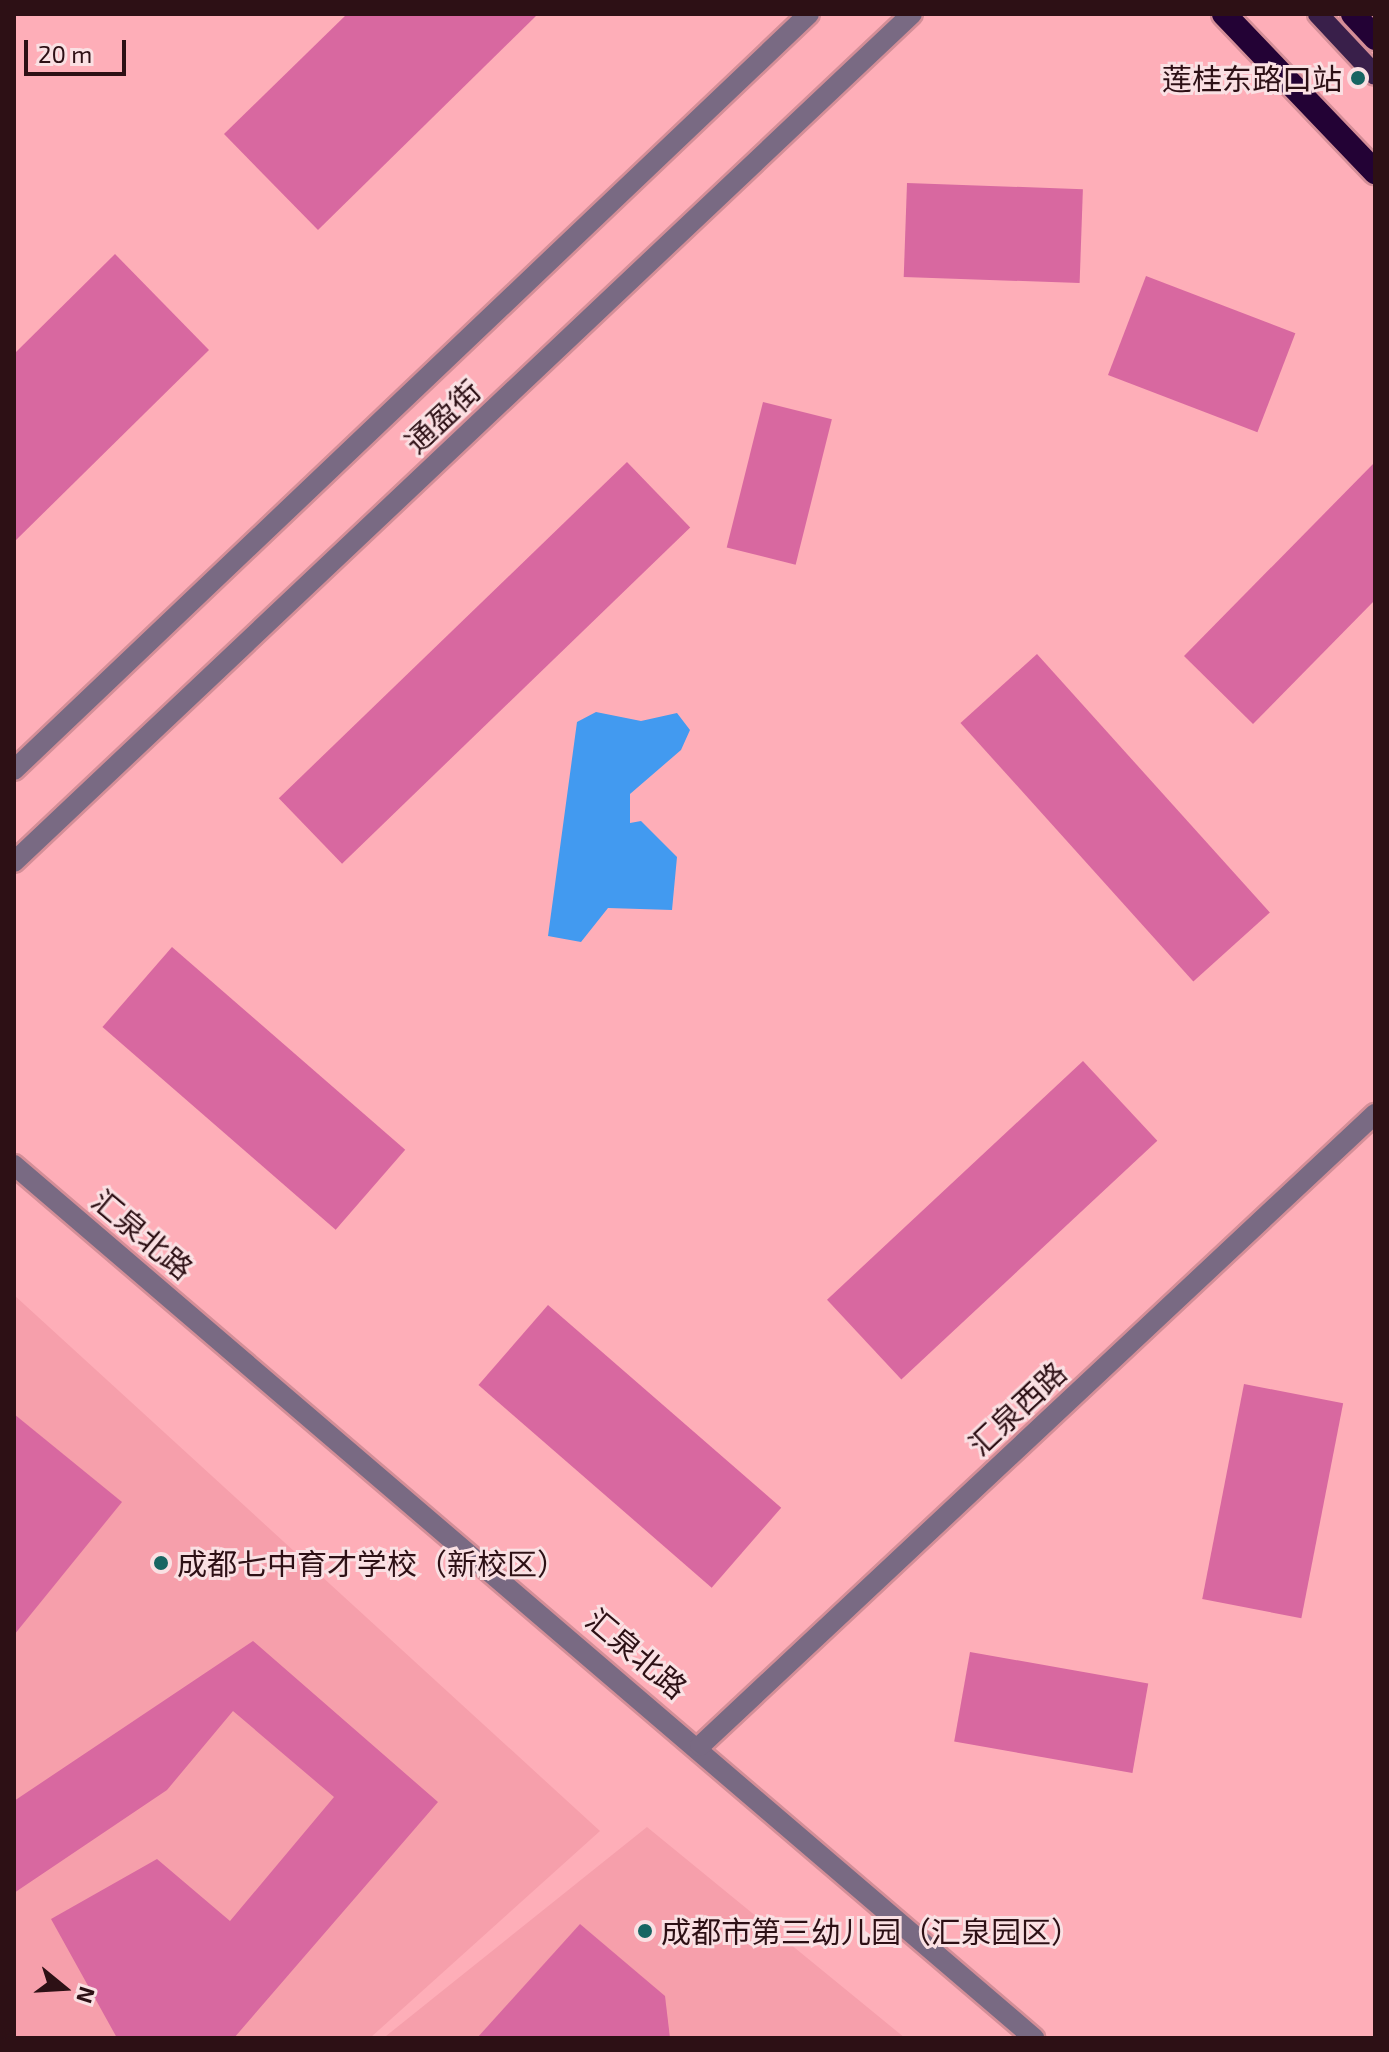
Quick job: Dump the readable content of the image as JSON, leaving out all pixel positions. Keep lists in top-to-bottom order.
{
  "streets": {
    "street": ["通盈街", "汇泉北路", "汇泉西路"]
  },
  "crossings": [
    ["汇泉北路", "汇泉西路"]
  ],
  "places": ["莲桂东路口站", "成都七中育才学校（新校区）", "成都市第三幼儿园（汇泉园区）"],
  "scale_bar": "20 m",
  "north": "right"
}
